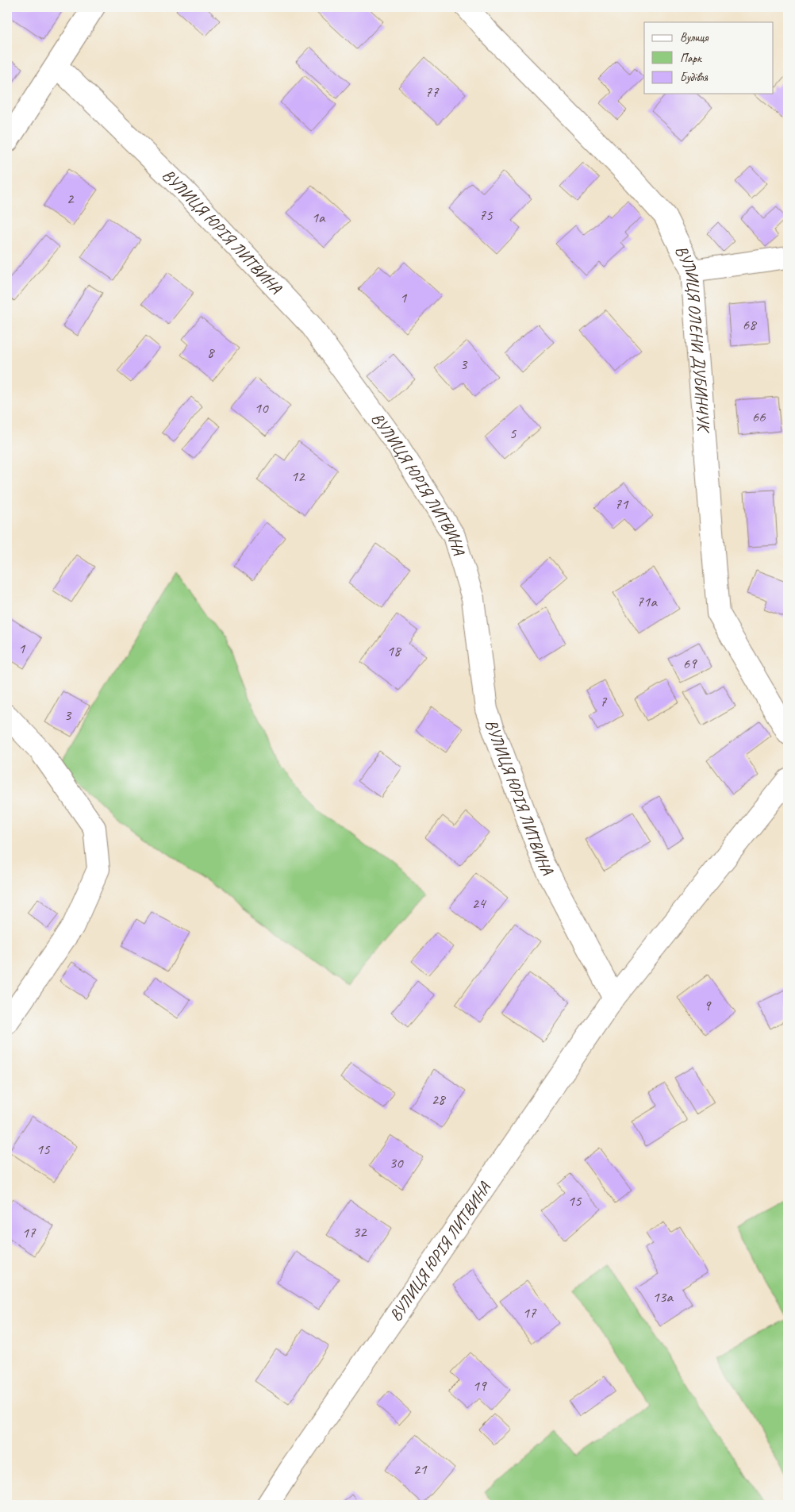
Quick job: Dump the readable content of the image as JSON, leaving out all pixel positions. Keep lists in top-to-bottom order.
{
  "streets": {
    "street": ["ВУЛИЦЯ ЮРІЯ ЛИТВИНА", "ВУЛИЦЯ ОЛЕНИ ДУБИНЧУК"]
  },
  "house_numbers": [
    "77",
    "2",
    "75",
    "1а",
    "1",
    "68",
    "8",
    "3",
    "10",
    "66",
    "5",
    "12",
    "71",
    "71а",
    "1",
    "18",
    "69",
    "7",
    "3",
    "24",
    "9",
    "28",
    "15",
    "30",
    "15",
    "32",
    "17",
    "13а",
    "17",
    "19",
    "21"
  ],
  "legend": ["Вулиця", "Парк", "Будівля"]
}
